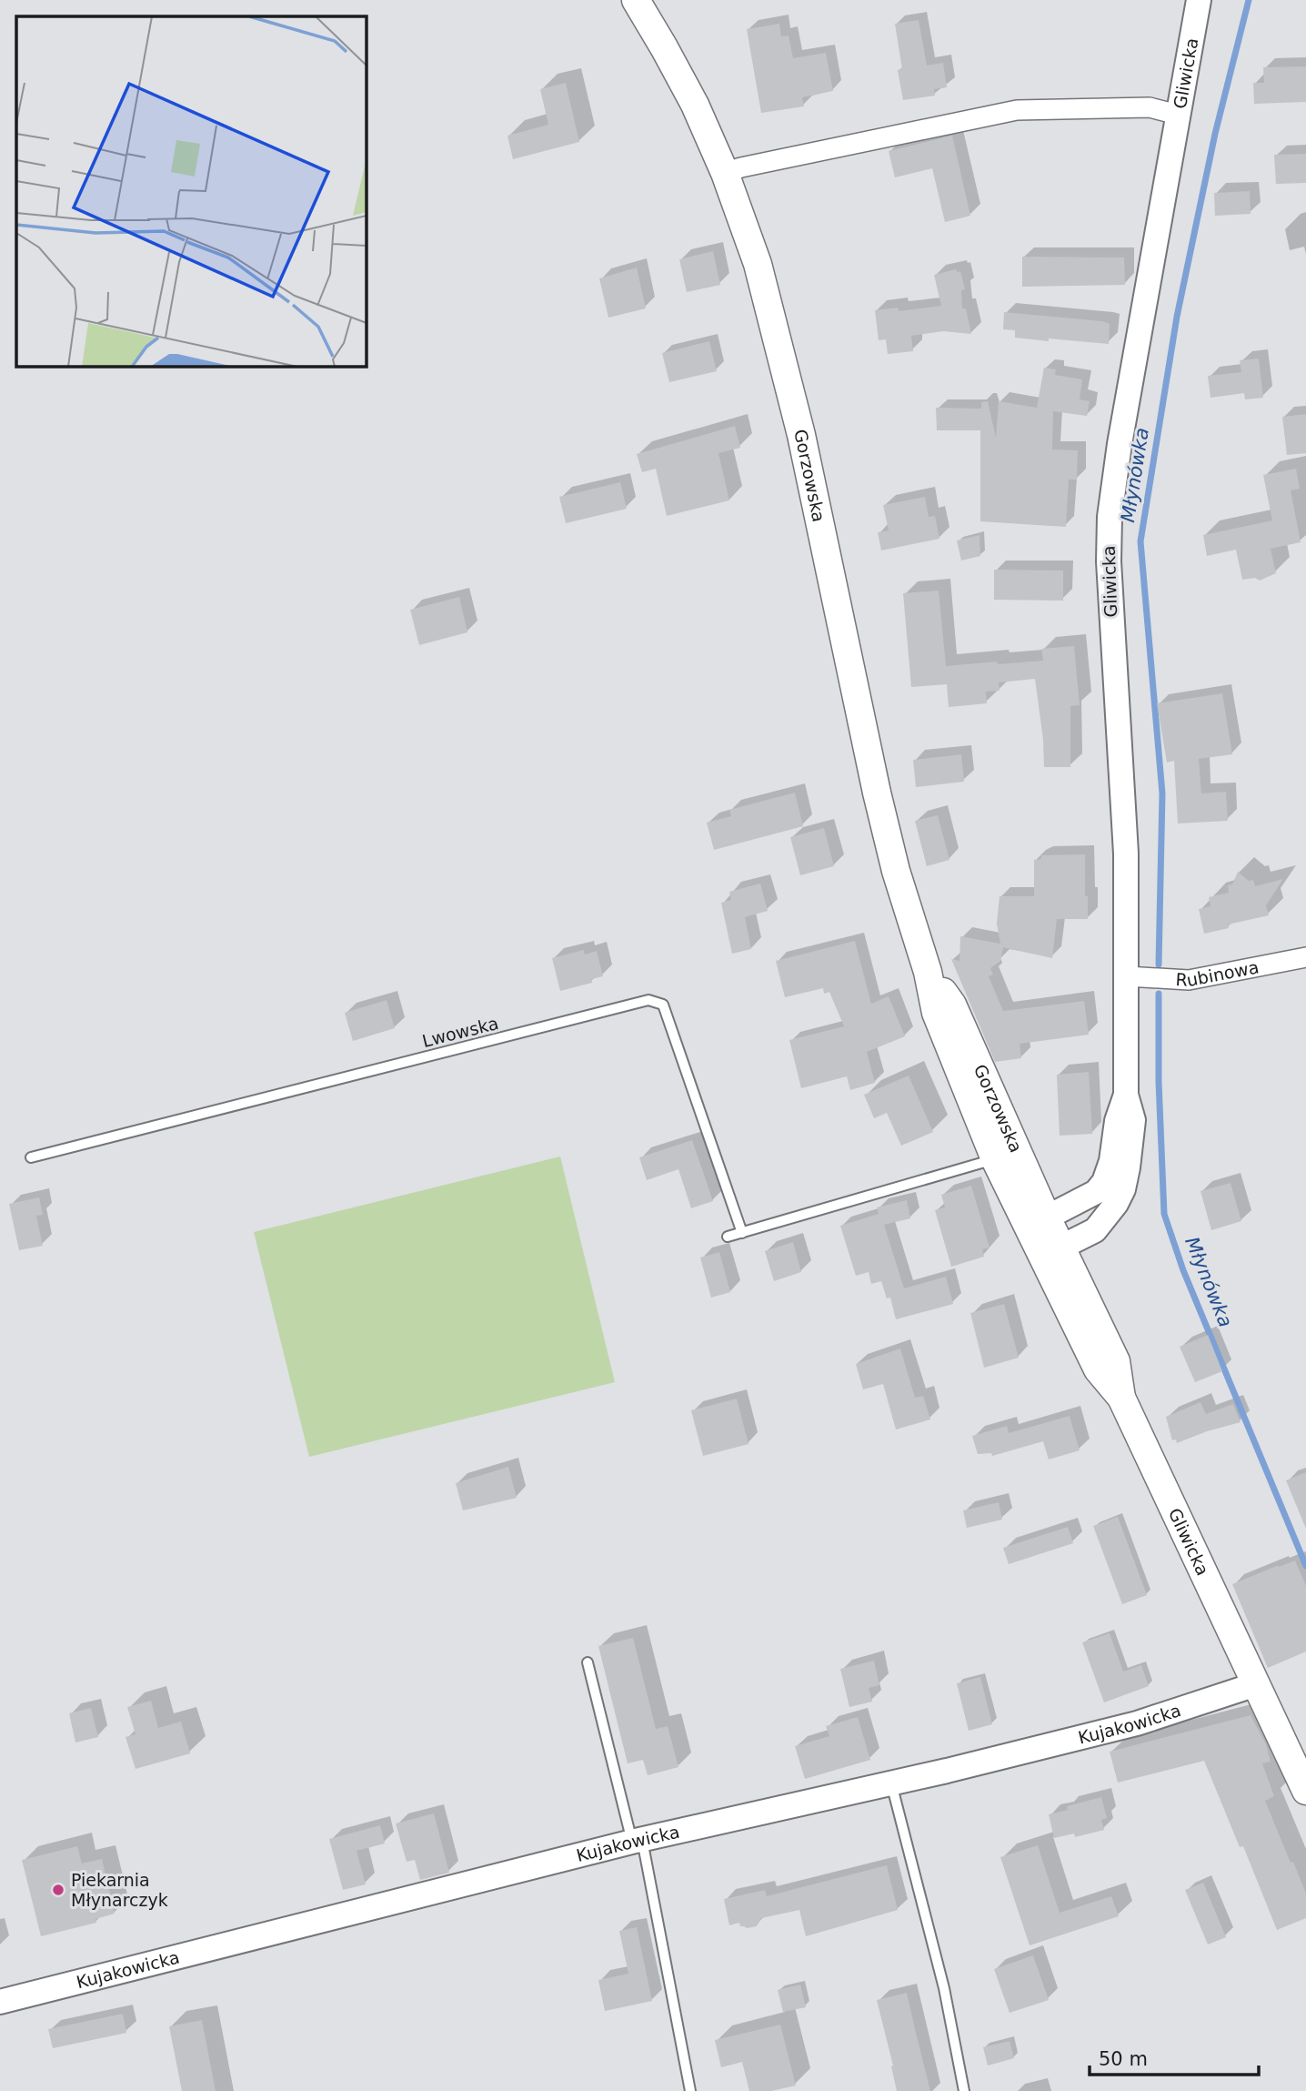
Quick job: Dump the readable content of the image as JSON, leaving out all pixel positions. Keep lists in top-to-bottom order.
{
  "streets": {
    "main road": ["Gliwicka", "Gorzowska"],
    "street": ["Rubinowa", "Kujakowicka"],
    "lane": ["Lwowska"]
  },
  "crossings": [
    ["Gliwicka", "Gorzowska"],
    ["Gliwicka", "Rubinowa"],
    ["Gliwicka", "Kujakowicka"]
  ],
  "water": ["Młynówka"],
  "places": ["Piekarnia Młynarczyk"],
  "scale_bar": "50 m"
}
